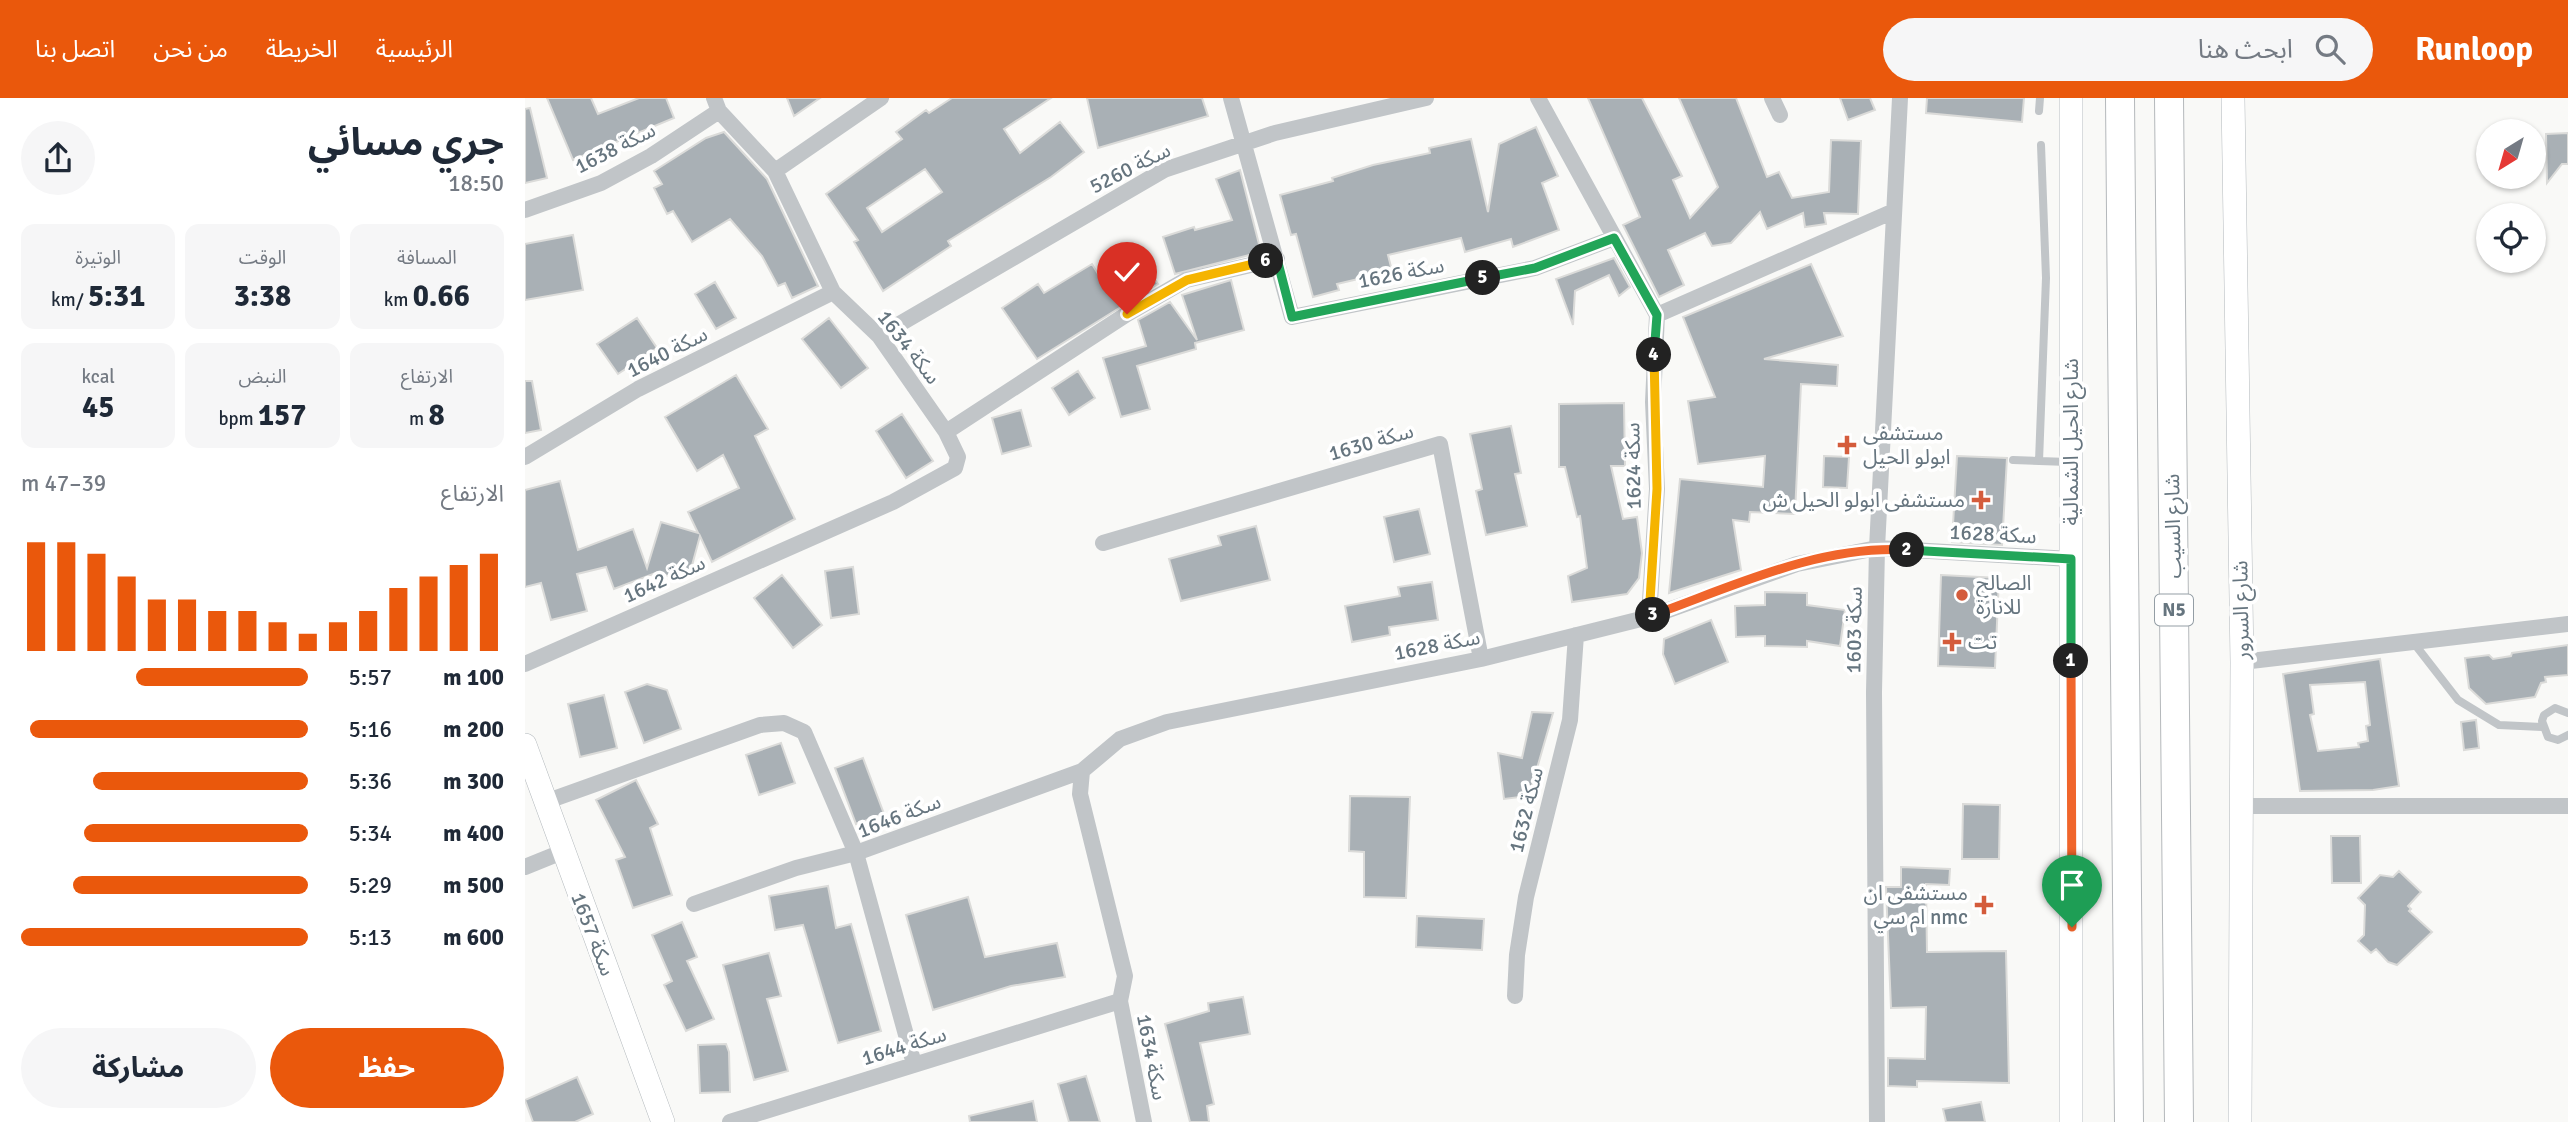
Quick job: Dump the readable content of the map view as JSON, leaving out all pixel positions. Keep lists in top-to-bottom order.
{
  "streets": {
    "highway": ["شارع السيب", "N5"],
    "street": [
      "سكة 1638",
      "سكة 5260",
      "سكة 1626",
      "سكة 1634",
      "سكة 1640",
      "سكة 1630",
      "شارع الحيل الشمالية",
      "سكة 1624",
      "سكة 1628",
      "سكة 1642",
      "شارع السرور",
      "سكة 1603",
      "سكة 1632",
      "سكة 1646",
      "سكة 1657",
      "سكة 1644"
    ]
  },
  "crossings": [
    ["سكة 1638", "سكة 1634"],
    ["سكة 5260", "سكة 1626"],
    ["سكة 5260", "سكة 1634"],
    ["سكة 1634", "سكة 1640"],
    ["سكة 1634", "سكة 1642"],
    ["سكة 1634", "سكة 1644"],
    ["سكة 1630", "سكة 1628"],
    ["شارع الحيل الشمالية", "سكة 1628"],
    ["سكة 1624", "سكة 1628"],
    ["سكة 1628", "سكة 1603"],
    ["سكة 1628", "سكة 1632"],
    ["سكة 1628", "سكة 1646"],
    ["سكة 1646", "سكة 1644"]
  ],
  "places": {
    "health": [
      "مستشفى ابولو الحيل",
      "مستشفى ابولو الحيل ش",
      "تت",
      "مستشفى ان ام سي nmc"
    ],
    "other": ["الصالح للانارة"]
  },
  "north": "bottom left",
  "page": {
    "header": "Runloop",
    "search": "ابحث هنا",
    "nav": [
      "الرئيسية",
      "الخريطة",
      "من نحن",
      "اتصل بنا"
    ],
    "heading": ["جري مسائي", "18:50"],
    "stats": [
      ["المسافة", "0.66 km"],
      ["الوقت", "3:38"],
      ["الوتيرة", "5:31 /km"],
      ["الارتفاع", "8 m"],
      ["النبض", "157 bpm"],
      ["kcal", "45"]
    ],
    "pins": [
      "6",
      "5",
      "4",
      "2",
      "3",
      "1"
    ],
    "chart": ["الارتفاع", "39–47 m"],
    "list": [
      {
        "name": "100 m",
        "note": "5:57"
      },
      {
        "name": "200 m",
        "note": "5:16"
      },
      {
        "name": "300 m",
        "note": "5:36"
      },
      {
        "name": "400 m",
        "note": "5:34"
      },
      {
        "name": "500 m",
        "note": "5:29"
      },
      {
        "name": "600 m",
        "note": "5:13"
      }
    ],
    "buttons": ["حفظ", "مشاركة"]
  }
}
